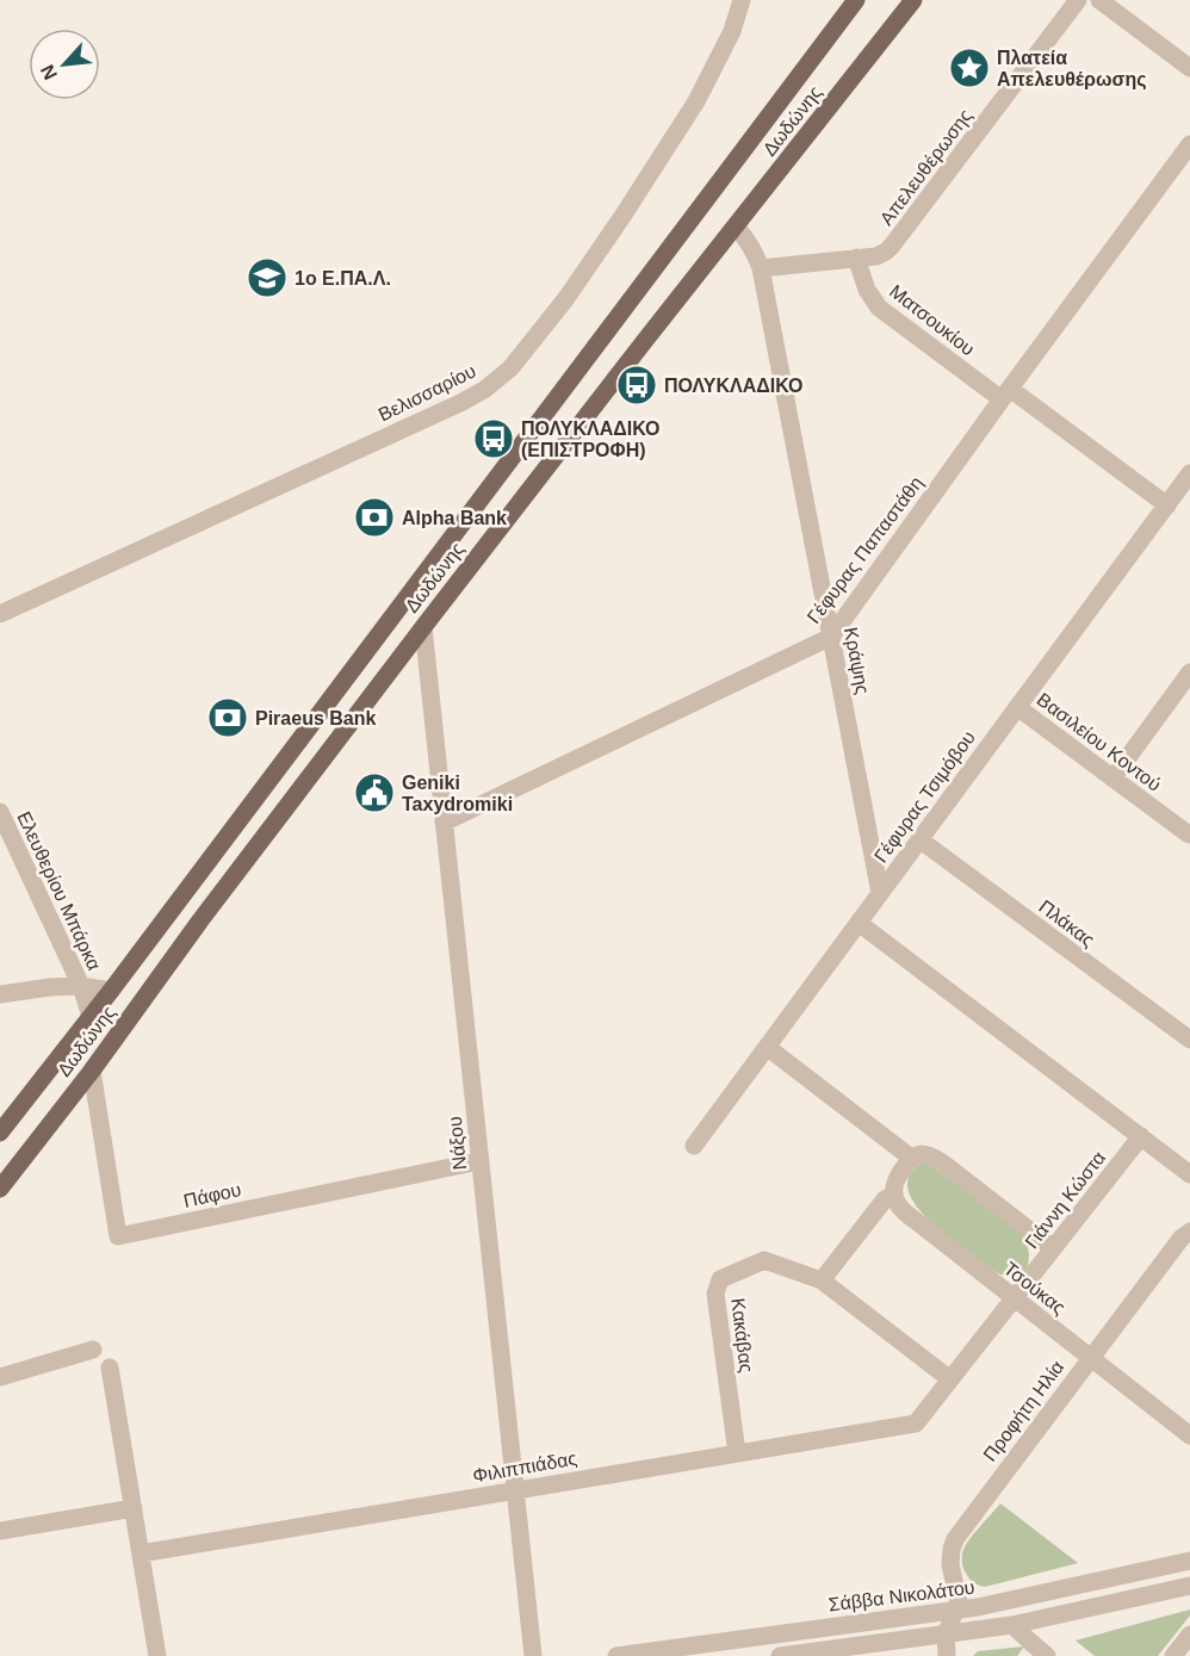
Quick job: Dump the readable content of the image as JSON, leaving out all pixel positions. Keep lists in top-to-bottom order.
{
  "streets": {
    "main road": ["Δωδώνης"],
    "street": [
      "Απελευθέρωσης",
      "Ματσουκίου",
      "Βελισσαρίου",
      "Γέφυρας Παπαστάθη",
      "Κράψης",
      "Βασιλείου Κοντού",
      "Γέφυρας Τσιμόβου",
      "Ελευθερίου Μπάρκα",
      "Πλάκας",
      "Νάξου",
      "Πάφου",
      "Γιάννη Κώστα",
      "Τσούκας",
      "Κακάβας",
      "Προφήτη Ηλία",
      "Φιλιππιάδας",
      "Σάββα Νικολάτου"
    ]
  },
  "crossings": [
    ["Δωδώνης", "Ελευθερίου Μπάρκα"],
    ["Δωδώνης", "Νάξου"],
    ["Δωδώνης", "Πάφου"],
    ["Απελευθέρωσης", "Ματσουκίου"],
    ["Απελευθέρωσης", "Κράψης"],
    ["Ματσουκίου", "Γέφυρας Παπαστάθη"],
    ["Ματσουκίου", "Γέφυρας Τσιμόβου"],
    ["Γέφυρας Παπαστάθη", "Κράψης"],
    ["Γέφυρας Παπαστάθη", "Νάξου"],
    ["Κράψης", "Γέφυρας Τσιμόβου"],
    ["Βασιλείου Κοντού", "Γέφυρας Τσιμόβου"],
    ["Γέφυρας Τσιμόβου", "Πλάκας"],
    ["Νάξου", "Πάφου"],
    ["Νάξου", "Φιλιππιάδας"],
    ["Γιάννη Κώστα", "Τσούκας"],
    ["Γιάννη Κώστα", "Κακάβας"],
    ["Γιάννη Κώστα", "Φιλιππιάδας"],
    ["Τσούκας", "Προφήτη Ηλία"],
    ["Κακάβας", "Φιλιππιάδας"],
    ["Προφήτη Ηλία", "Σάββα Νικολάτου"]
  ],
  "places": {
    "place": ["Πλατεία Απελευθέρωσης"],
    "school or university": ["1ο Ε.ΠΑ.Λ."],
    "bus stop": ["ΠΟΛΥΚΛΑΔΙΚΟ", "ΠΟΛΥΚΛΑΔΙΚΟ (ΕΠΙΣΤΡΟΦΗ)"],
    "bank": ["Alpha Bank", "Piraeus Bank"],
    "public building": ["Geniki Taxydromiki"]
  },
  "north": "bottom left"
}
